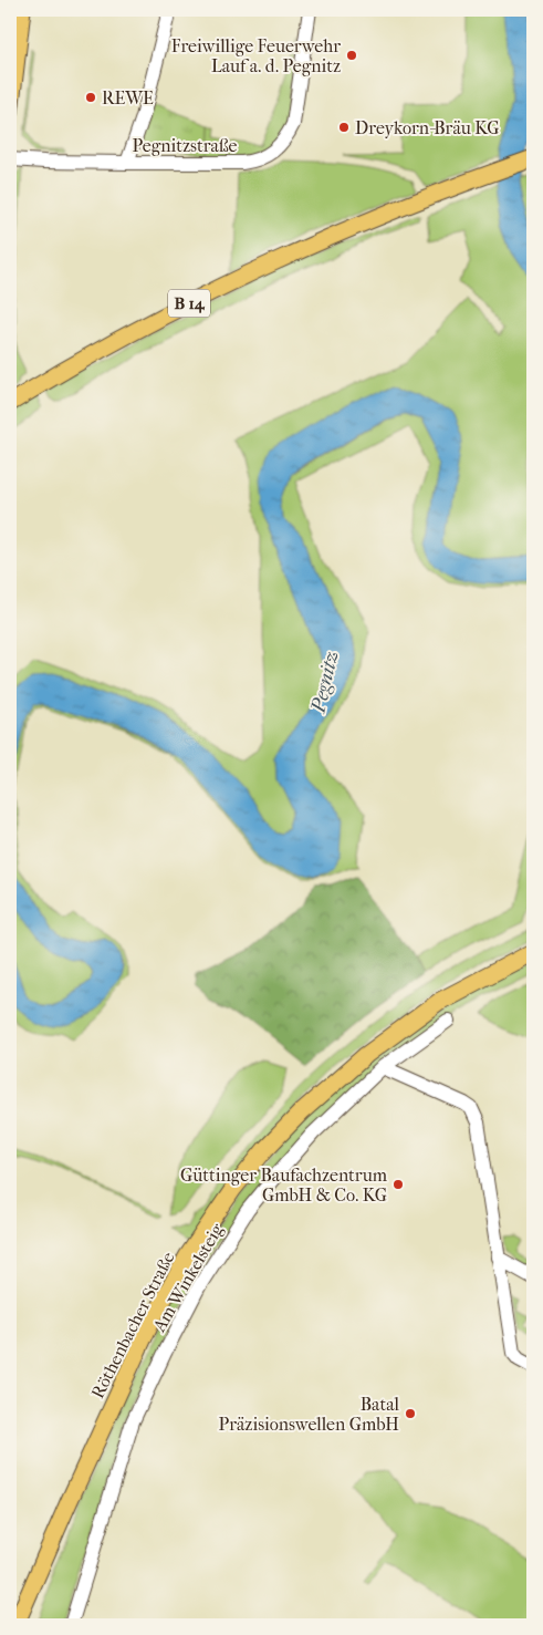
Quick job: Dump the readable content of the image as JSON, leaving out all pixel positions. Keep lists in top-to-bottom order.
{
  "streets": {
    "main road": ["B 14", "Röthenbacher Straße"],
    "street": ["Pegnitzstraße", "Am Winkelsteig"]
  },
  "water": ["Pegnitz"],
  "places": [
    "Freiwillige Feuerwehr Lauf a. d. Pegnitz",
    "REWE",
    "Dreykorn-Bräu KG",
    "Güttinger Baufachzentrum GmbH & Co. KG",
    "Batal Präzisionswellen GmbH"
  ]
}
